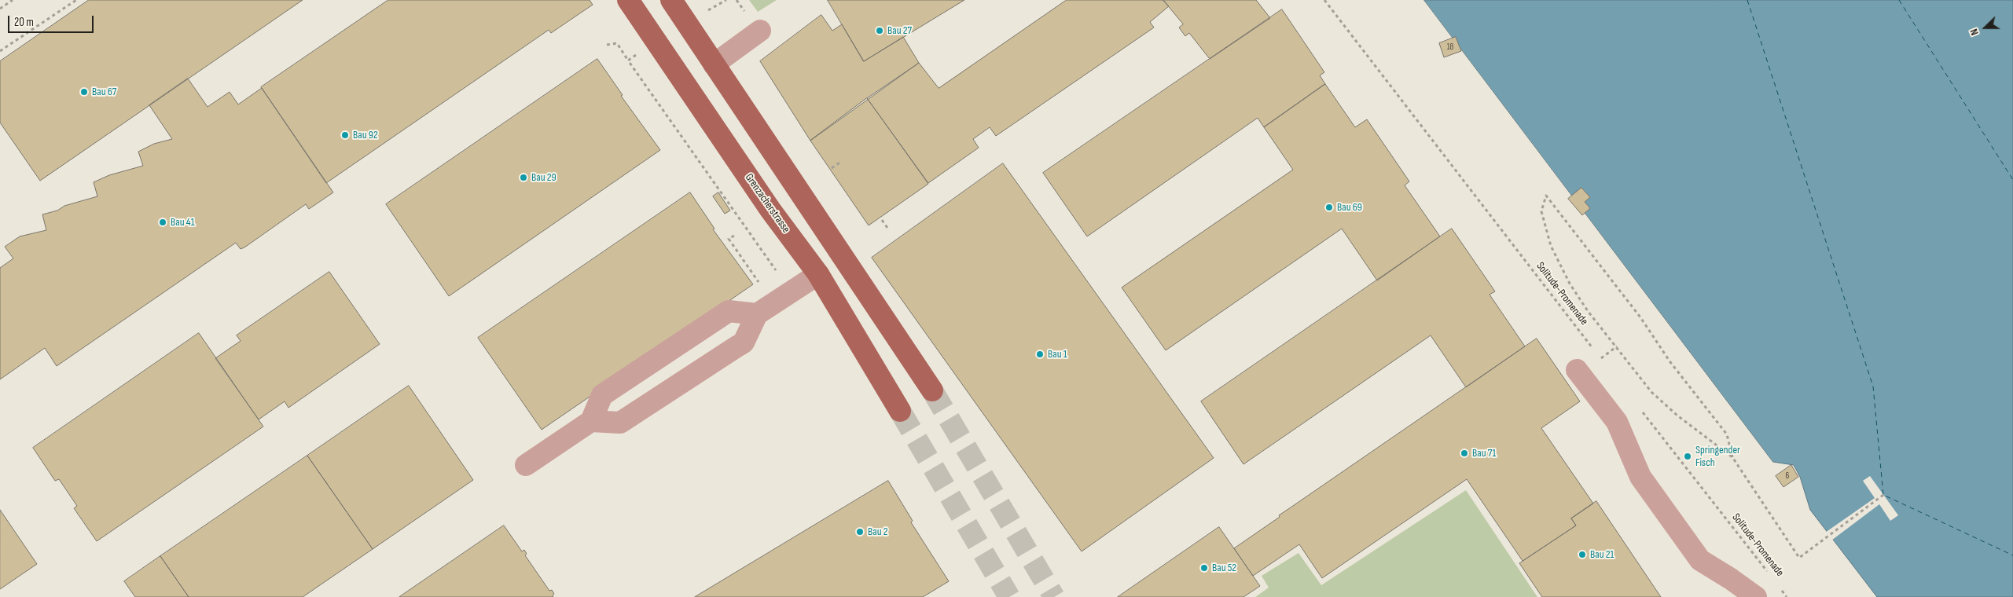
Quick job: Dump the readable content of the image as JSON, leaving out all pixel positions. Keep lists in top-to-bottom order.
{
  "streets": {
    "main road": ["Grenzacherstrasse"],
    "path": ["Solitude-Promenade"]
  },
  "places": [
    "Bau 27",
    "Bau 67",
    "Bau 92",
    "Bau 29",
    "Bau 69",
    "Bau 41",
    "Bau 1",
    "Bau 71",
    "Springender Fisch",
    "Bau 2",
    "Bau 21",
    "Bau 52"
  ],
  "house_numbers": ["18", "6"],
  "scale_bar": "20 m",
  "north": "left"
}
